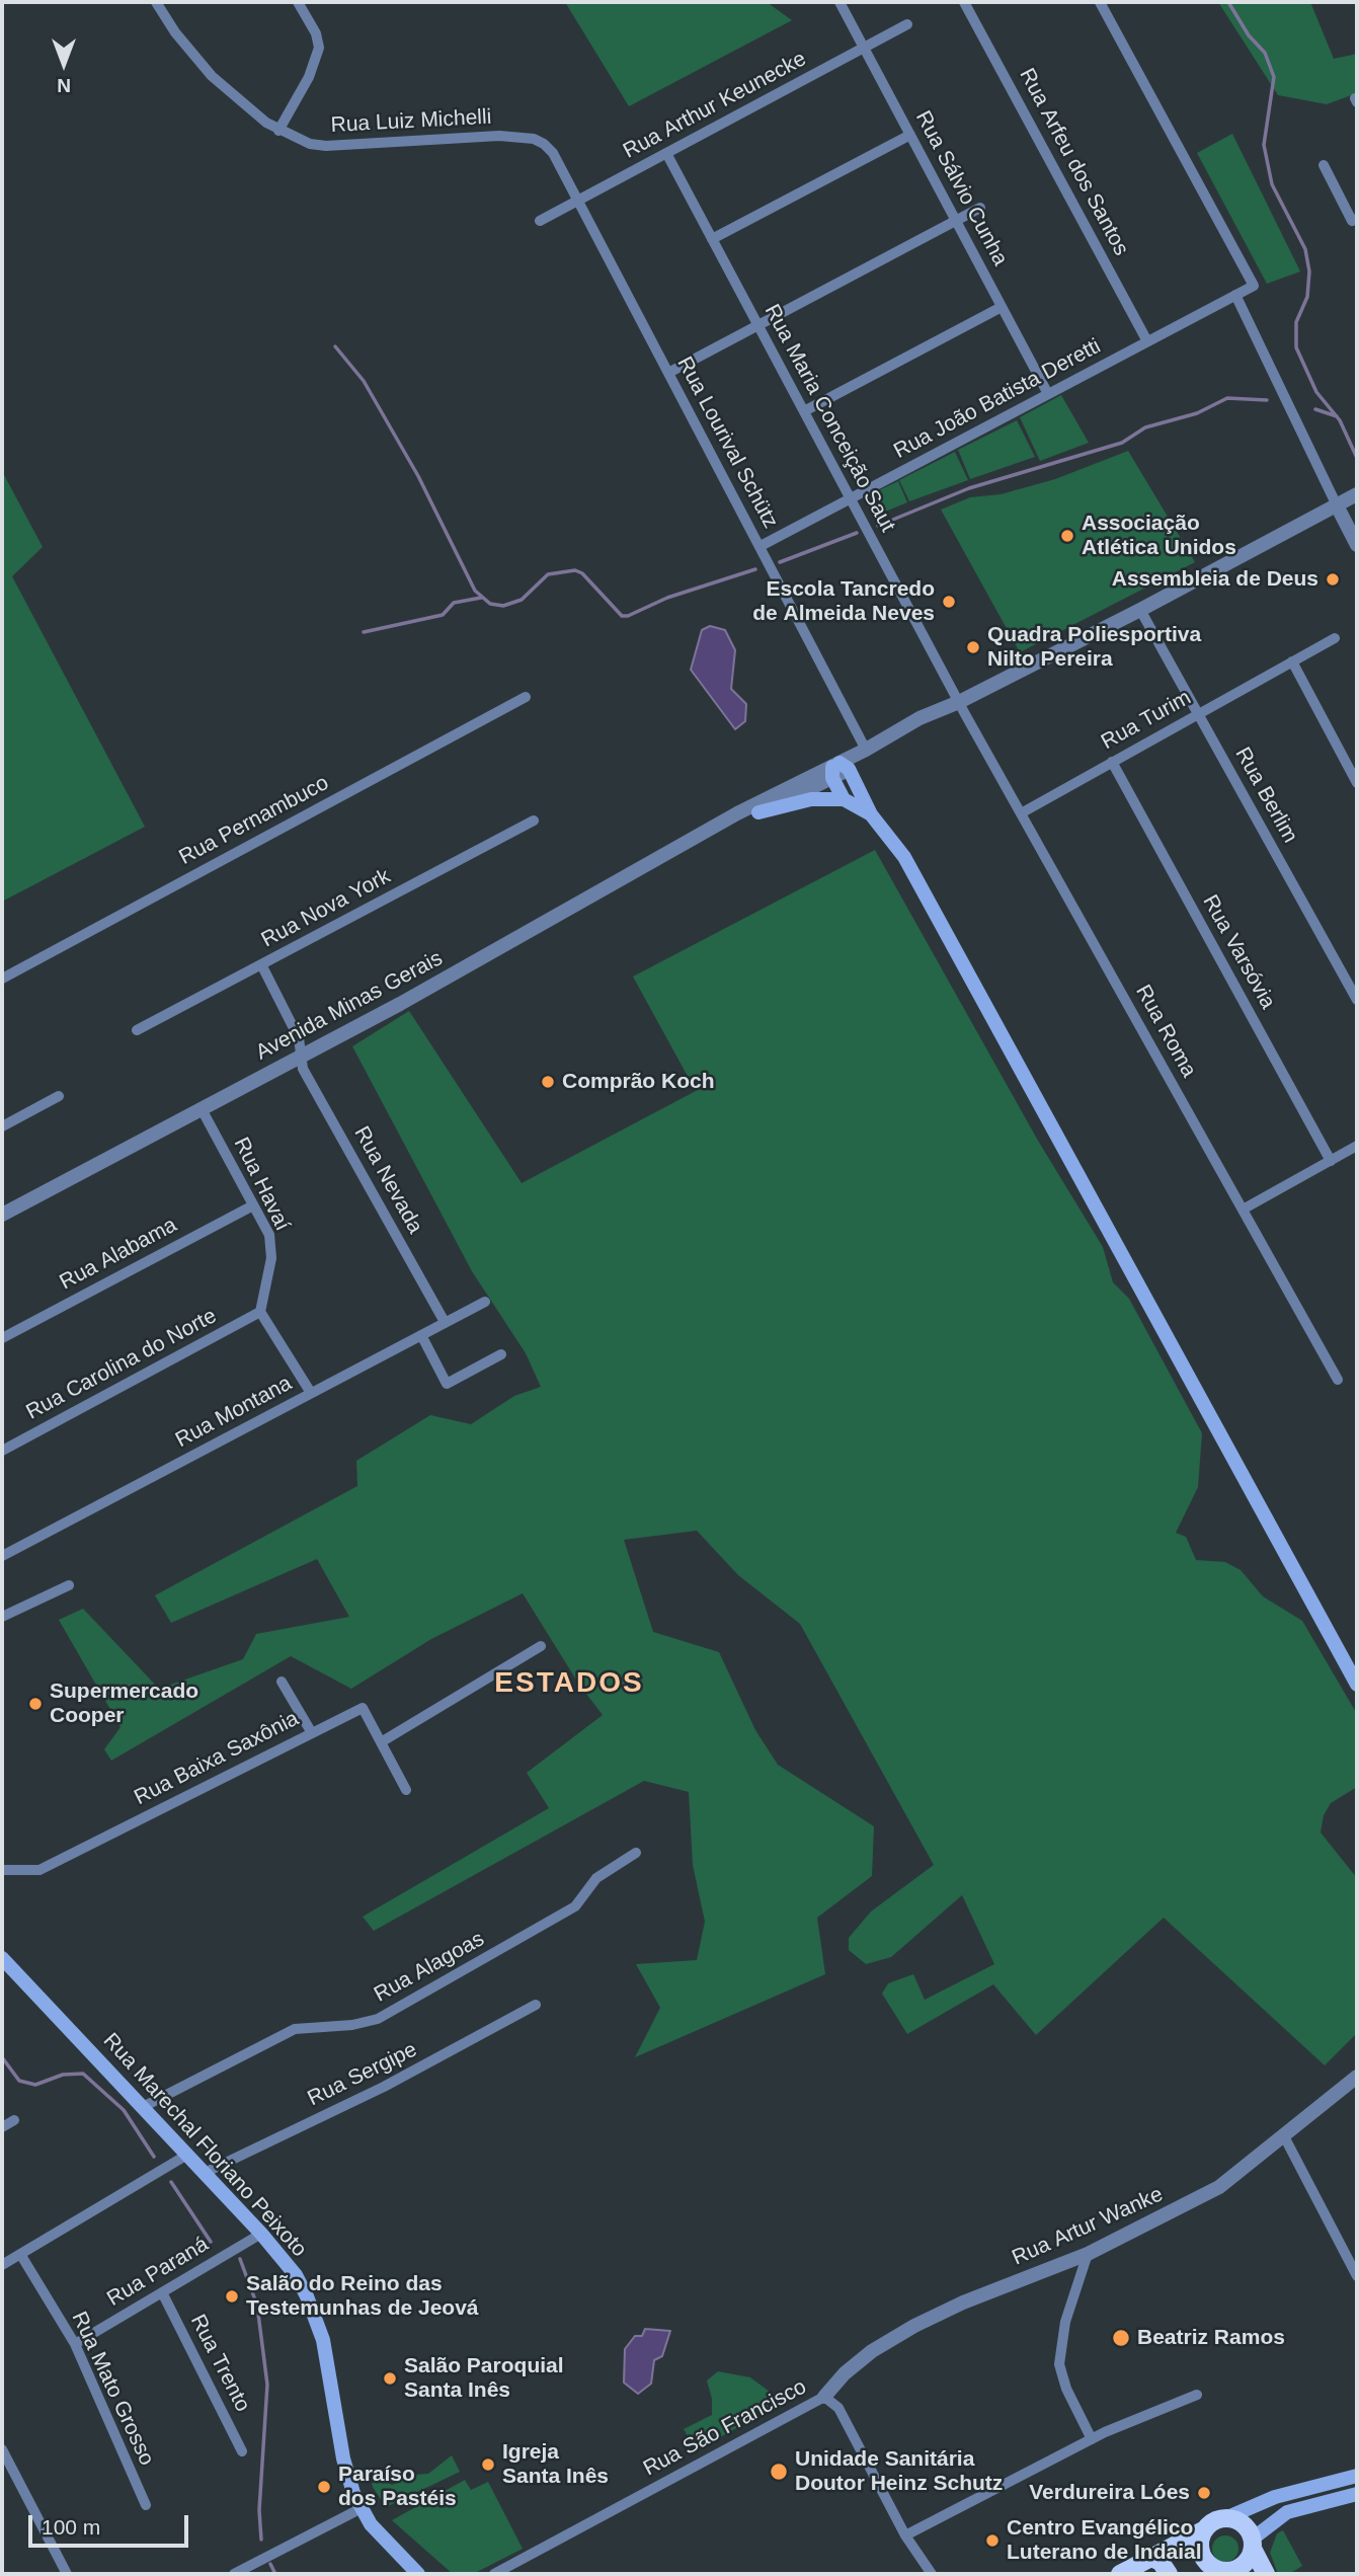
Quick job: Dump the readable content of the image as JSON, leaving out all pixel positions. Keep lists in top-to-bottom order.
{
  "streets": {
    "main road": ["Rua Marechal Floriano Peixoto"],
    "street": [
      "Rua Arthur Keunecke",
      "Rua Luiz Michelli",
      "Rua Arfeu dos Santos",
      "Rua Sálvio Cunha",
      "Rua João Batista Deretti",
      "Rua Maria Conceição Saut",
      "Rua Lourival Schütz",
      "Rua Turim",
      "Rua Berlim",
      "Rua Pernambuco",
      "Rua Nova York",
      "Rua Varsóvia",
      "Avenida Minas Gerais",
      "Rua Roma",
      "Rua Nevada",
      "Rua Havaí",
      "Rua Alabama",
      "Rua Carolina do Norte",
      "Rua Montana",
      "Rua Baixa Saxônia",
      "Rua Alagoas",
      "Rua Sergipe",
      "Rua Artur Wanke",
      "Rua Paraná",
      "Rua Trento",
      "Rua Mato Grosso",
      "Rua São Francisco"
    ]
  },
  "crossings": [
    ["Rua Arthur Keunecke", "Rua Sálvio Cunha"],
    ["Rua Arthur Keunecke", "Rua Maria Conceição Saut"],
    ["Rua Arthur Keunecke", "Rua Lourival Schütz"],
    ["Rua Luiz Michelli", "Rua Lourival Schütz"],
    ["Rua Arfeu dos Santos", "Rua João Batista Deretti"],
    ["Rua Sálvio Cunha", "Rua João Batista Deretti"],
    ["Rua João Batista Deretti", "Rua Maria Conceição Saut"],
    ["Rua João Batista Deretti", "Rua Lourival Schütz"],
    ["Rua Maria Conceição Saut", "Avenida Minas Gerais"],
    ["Rua Maria Conceição Saut", "Rua Roma"],
    ["Rua Lourival Schütz", "Avenida Minas Gerais"],
    ["Rua Turim", "Rua Berlim"],
    ["Rua Turim", "Rua Varsóvia"],
    ["Rua Turim", "Rua Roma"],
    ["Rua Berlim", "Avenida Minas Gerais"],
    ["Rua Nova York", "Rua Nevada"],
    ["Avenida Minas Gerais", "Rua Roma"],
    ["Avenida Minas Gerais", "Rua Nevada"],
    ["Avenida Minas Gerais", "Rua Havaí"],
    ["Rua Nevada", "Rua Montana"],
    ["Rua Havaí", "Rua Alabama"],
    ["Rua Havaí", "Rua Carolina do Norte"],
    ["Rua Alagoas", "Rua Marechal Floriano Peixoto"],
    ["Rua Sergipe", "Rua Marechal Floriano Peixoto"],
    ["Rua Marechal Floriano Peixoto", "Rua Paraná"],
    ["Rua Artur Wanke", "Rua São Francisco"],
    ["Rua Paraná", "Rua Trento"],
    ["Rua Paraná", "Rua Mato Grosso"]
  ],
  "districts": ["ESTADOS"],
  "places": [
    "Associação Atlética Unidos",
    "Assembleia de Deus",
    "Escola Tancredo de Almeida Neves",
    "Quadra Poliesportiva Nilto Pereira",
    "Comprão Koch",
    "Supermercado Cooper",
    "Salão do Reino das Testemunhas de Jeová",
    "Beatriz Ramos",
    "Salão Paroquial Santa Inês",
    "Igreja Santa Inês",
    "Unidade Sanitária Doutor Heinz Schutz",
    "Paraíso dos Pastéis",
    "Verdureira Lóes",
    "Centro Evangélico Luterano de Indaial"
  ],
  "scale_bar": "100 m",
  "north": "bottom"
}
